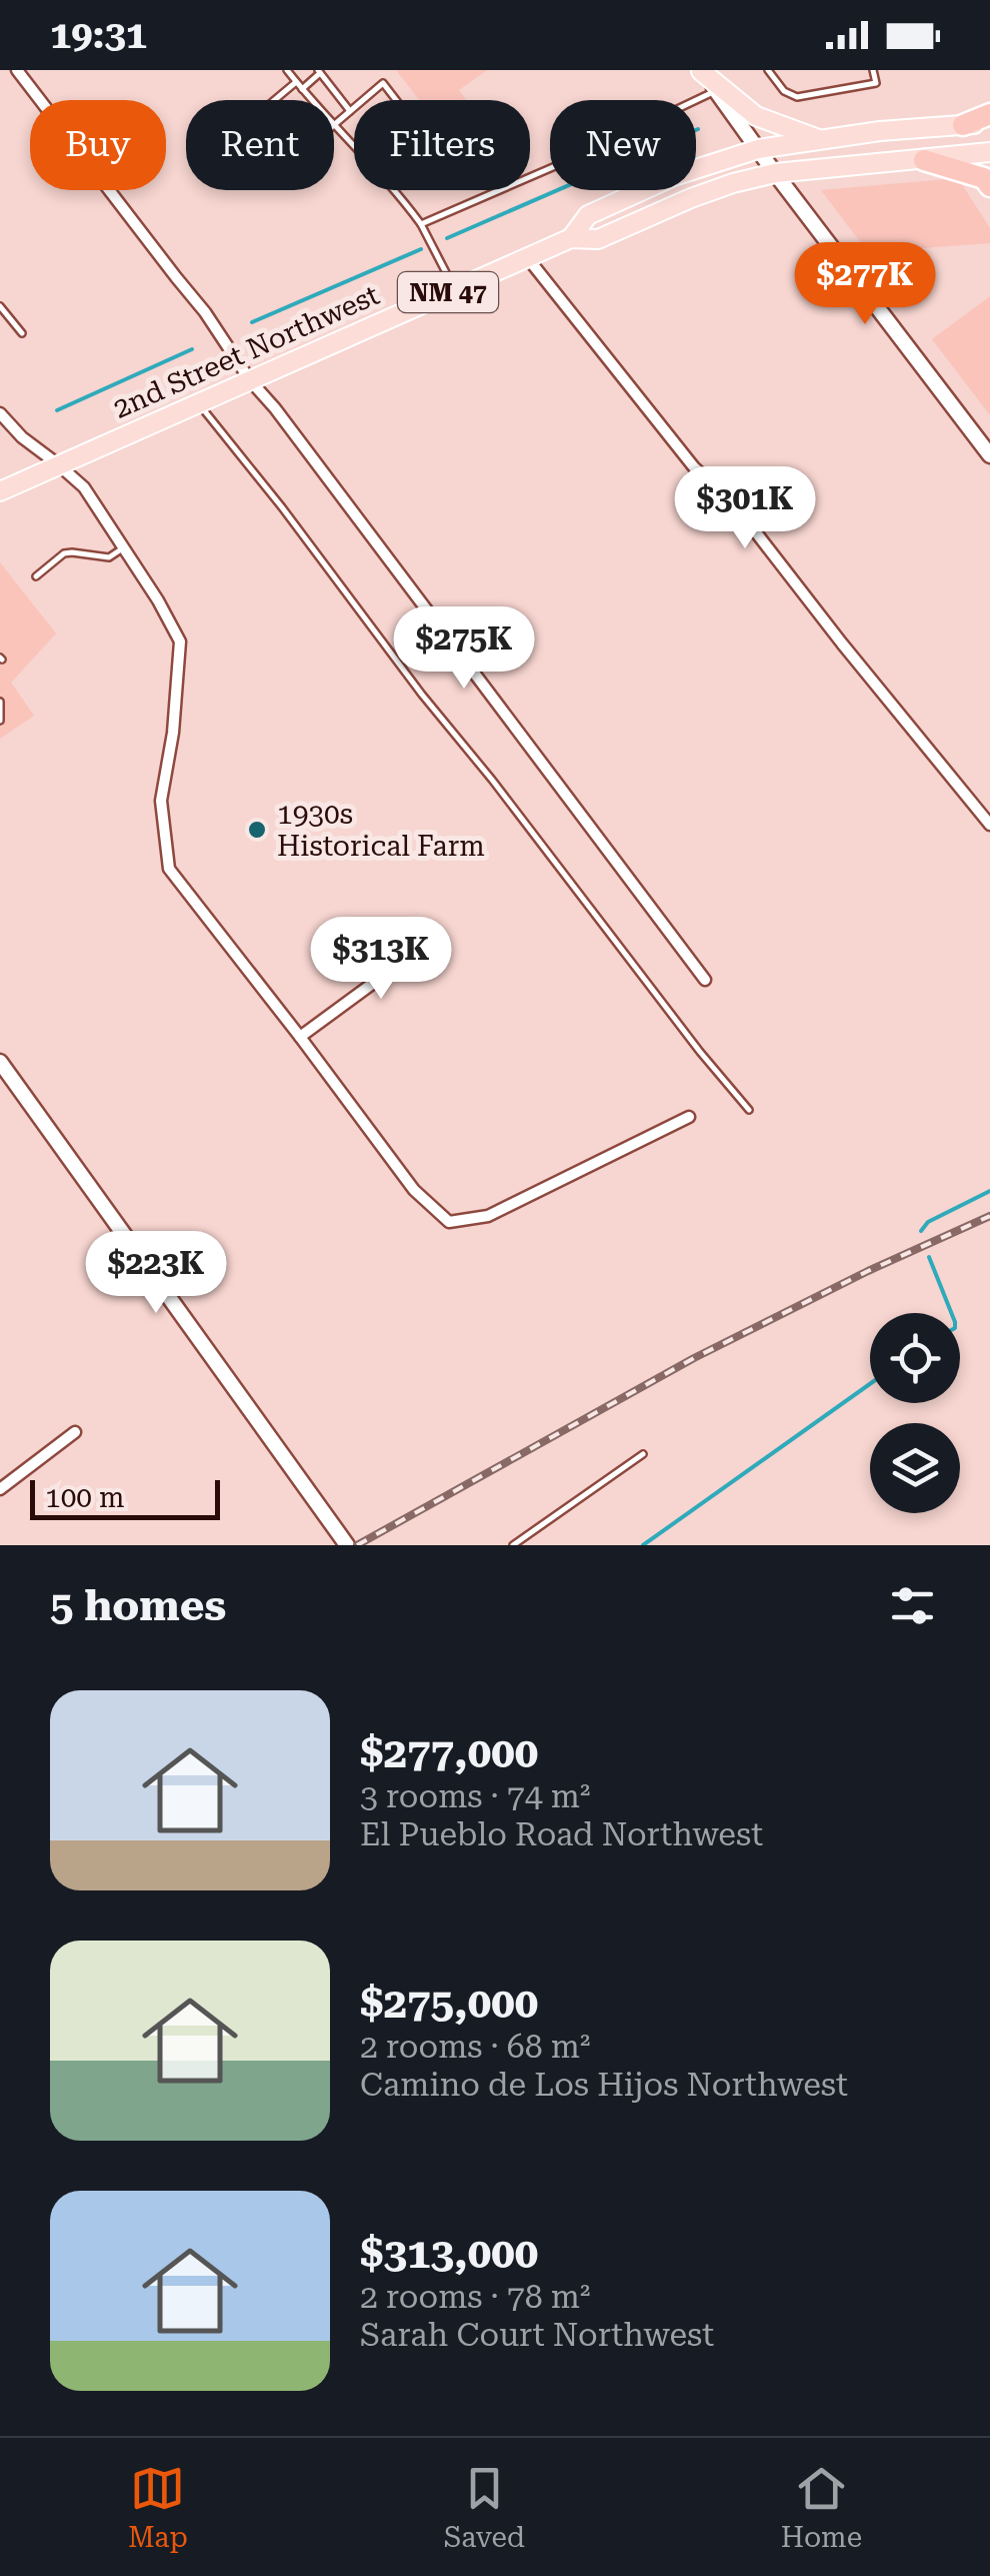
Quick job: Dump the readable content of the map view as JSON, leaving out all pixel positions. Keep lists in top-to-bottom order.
{
  "streets": {
    "main road": ["NM 47", "2nd Street Northwest"]
  },
  "places": ["1930s Historical Farm"],
  "scale_bar": "100 m",
  "page": {
    "status": "19:31",
    "chip": [
      "Buy",
      "Rent",
      "Filters",
      "New"
    ],
    "price": [
      "$277K",
      "$301K",
      "$275K",
      "$313K",
      "$223K"
    ],
    "scale": "100 m",
    "heading": "5 homes",
    "list": [
      {
        "name": "$277,000",
        "note": "3 rooms · 74 m² · El Pueblo Road Northwest"
      },
      {
        "name": "$275,000",
        "note": "2 rooms · 68 m² · Camino de Los Hijos Northwest"
      },
      {
        "name": "$313,000",
        "note": "2 rooms · 78 m² · Sarah Court Northwest"
      }
    ],
    "tabs": ["Map", "Saved", "Home"]
  }
}
